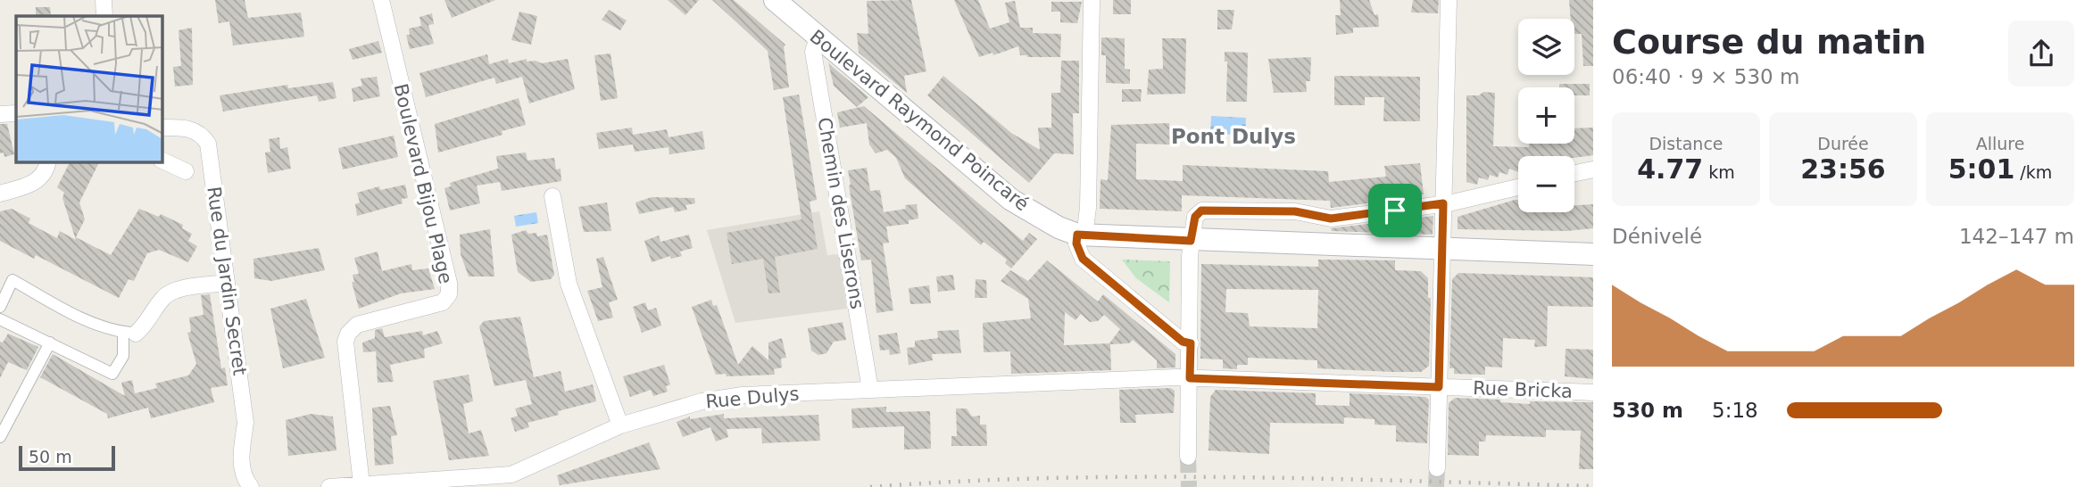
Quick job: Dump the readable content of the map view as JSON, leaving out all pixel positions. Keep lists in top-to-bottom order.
{
  "streets": {
    "main road": ["Boulevard Raymond Poincaré"],
    "street": [
      "Boulevard Bijou Plage",
      "Chemin des Liserons",
      "Rue du Jardin Secret",
      "Rue Bricka",
      "Rue Dulys"
    ]
  },
  "crossings": [
    ["Boulevard Raymond Poincaré", "Chemin des Liserons"],
    ["Boulevard Bijou Plage", "Rue Dulys"],
    ["Chemin des Liserons", "Rue Dulys"],
    ["Rue Bricka", "Rue Dulys"]
  ],
  "districts": ["Pont Dulys"],
  "scale_bar": "50 m",
  "page": {
    "heading": ["Course du matin", "06:40 · 9 × 530 m"],
    "map_buttons": ["+", "−"],
    "stats": [
      ["Distance", "4.77 km"],
      ["Durée", "23:56"],
      ["Allure", "5:01 /km"]
    ],
    "chart": ["Dénivelé", "142–147 m"],
    "list": [
      {
        "name": "530 m",
        "note": "5:18"
      }
    ],
    "scale": "50 m"
  }
}
